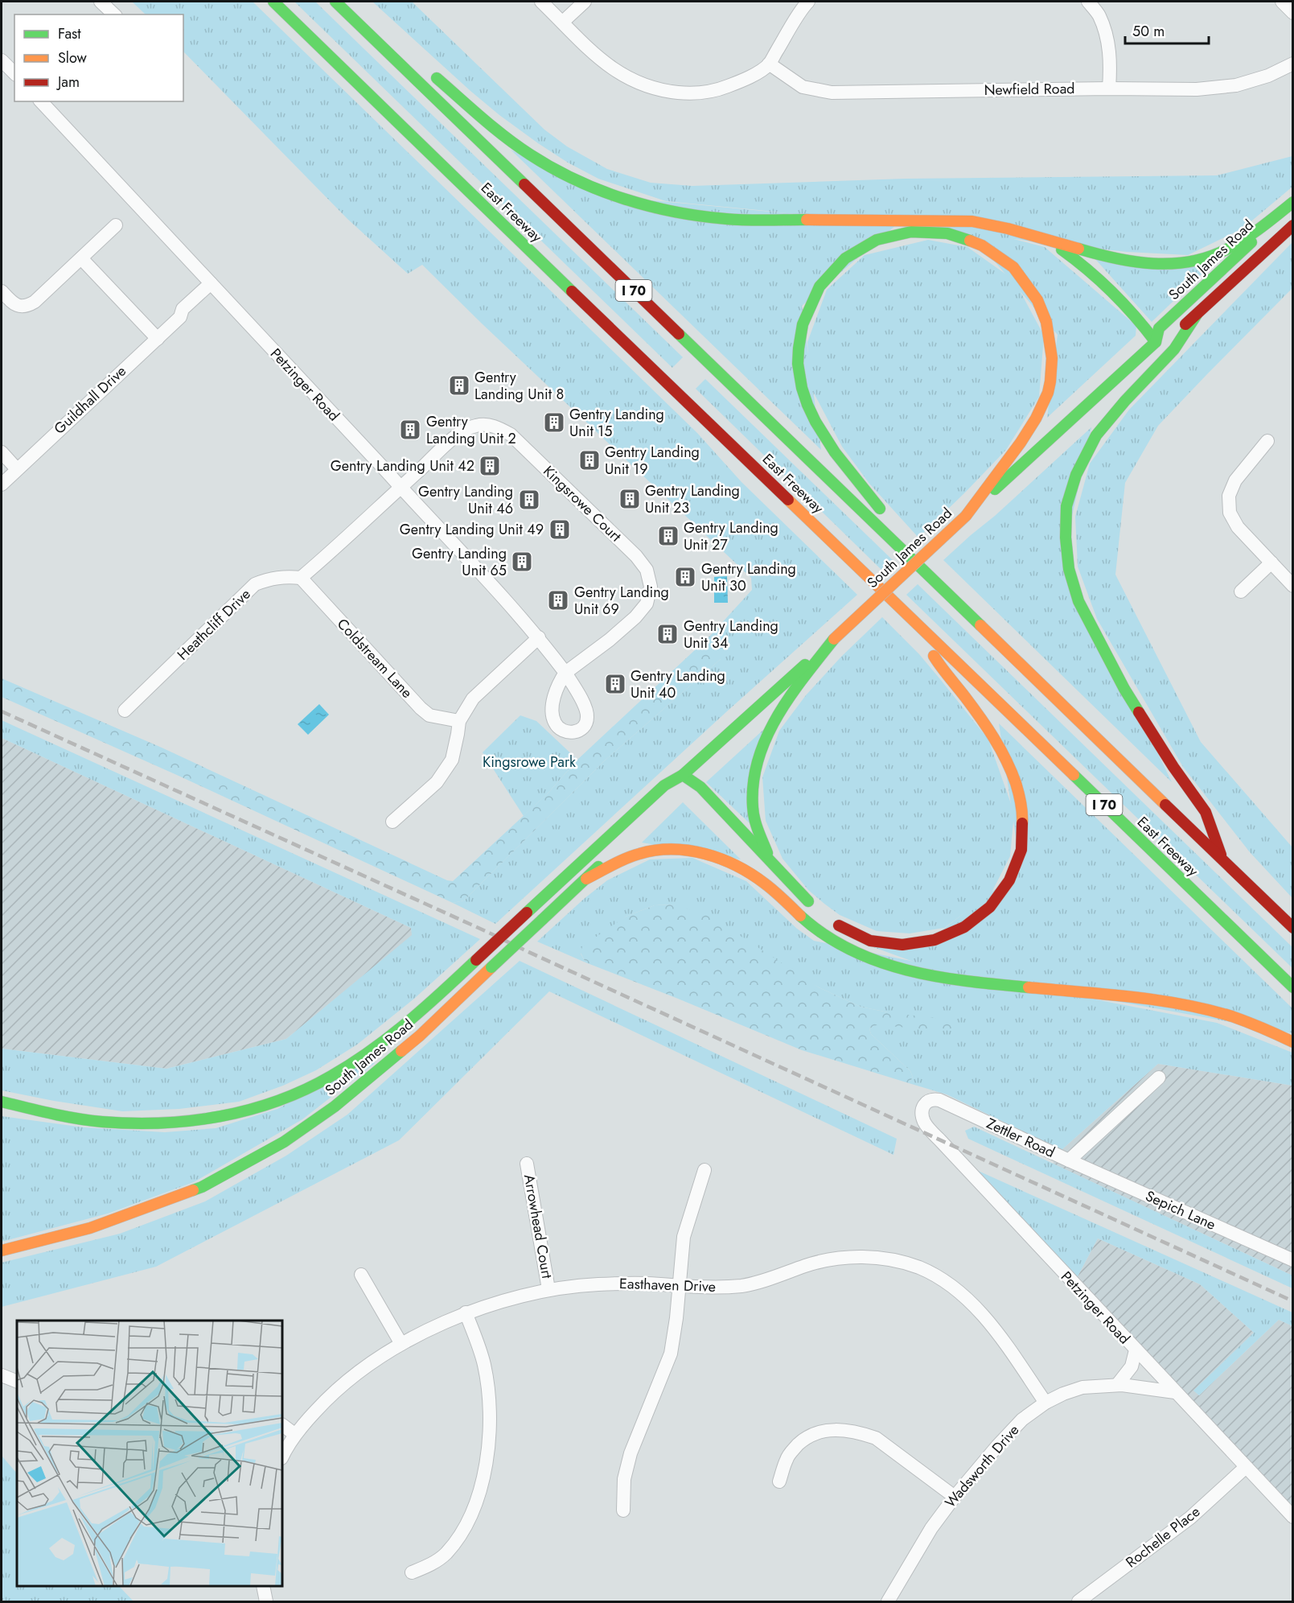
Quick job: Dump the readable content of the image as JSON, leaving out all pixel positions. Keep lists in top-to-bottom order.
{
  "streets": {
    "main road": ["East Freeway", "South James Road", "I 70"],
    "street": [
      "Newfield Road",
      "Petzinger Road",
      "Guildhall Drive",
      "Kingsrowe Court",
      "Heathcliff Drive",
      "Coldstream Lane",
      "Zettler Road",
      "Sepich Lane",
      "Arrowhead Court",
      "Easthaven Drive",
      "Wadsworth Drive",
      "Rochelle Place"
    ]
  },
  "crossings": [
    ["Petzinger Road", "Guildhall Drive"],
    ["Petzinger Road", "Kingsrowe Court"],
    ["Petzinger Road", "Zettler Road"],
    ["Petzinger Road", "Wadsworth Drive"],
    ["Petzinger Road", "Rochelle Place"],
    ["Heathcliff Drive", "Coldstream Lane"],
    ["Zettler Road", "Sepich Lane"],
    ["Arrowhead Court", "Easthaven Drive"],
    ["Easthaven Drive", "Wadsworth Drive"]
  ],
  "parks": ["Kingsrowe Park"],
  "places": {
    "building": [
      "Gentry Landing Unit 8",
      "Gentry Landing Unit 15",
      "Gentry Landing Unit 2",
      "Gentry Landing Unit 19",
      "Gentry Landing Unit 42",
      "Gentry Landing Unit 23",
      "Gentry Landing Unit 46",
      "Gentry Landing Unit 49",
      "Gentry Landing Unit 27",
      "Gentry Landing Unit 65",
      "Gentry Landing Unit 30",
      "Gentry Landing Unit 69",
      "Gentry Landing Unit 34",
      "Gentry Landing Unit 40"
    ]
  },
  "legend": ["Fast", "Slow", "Jam"],
  "scale_bar": "50 m"
}
